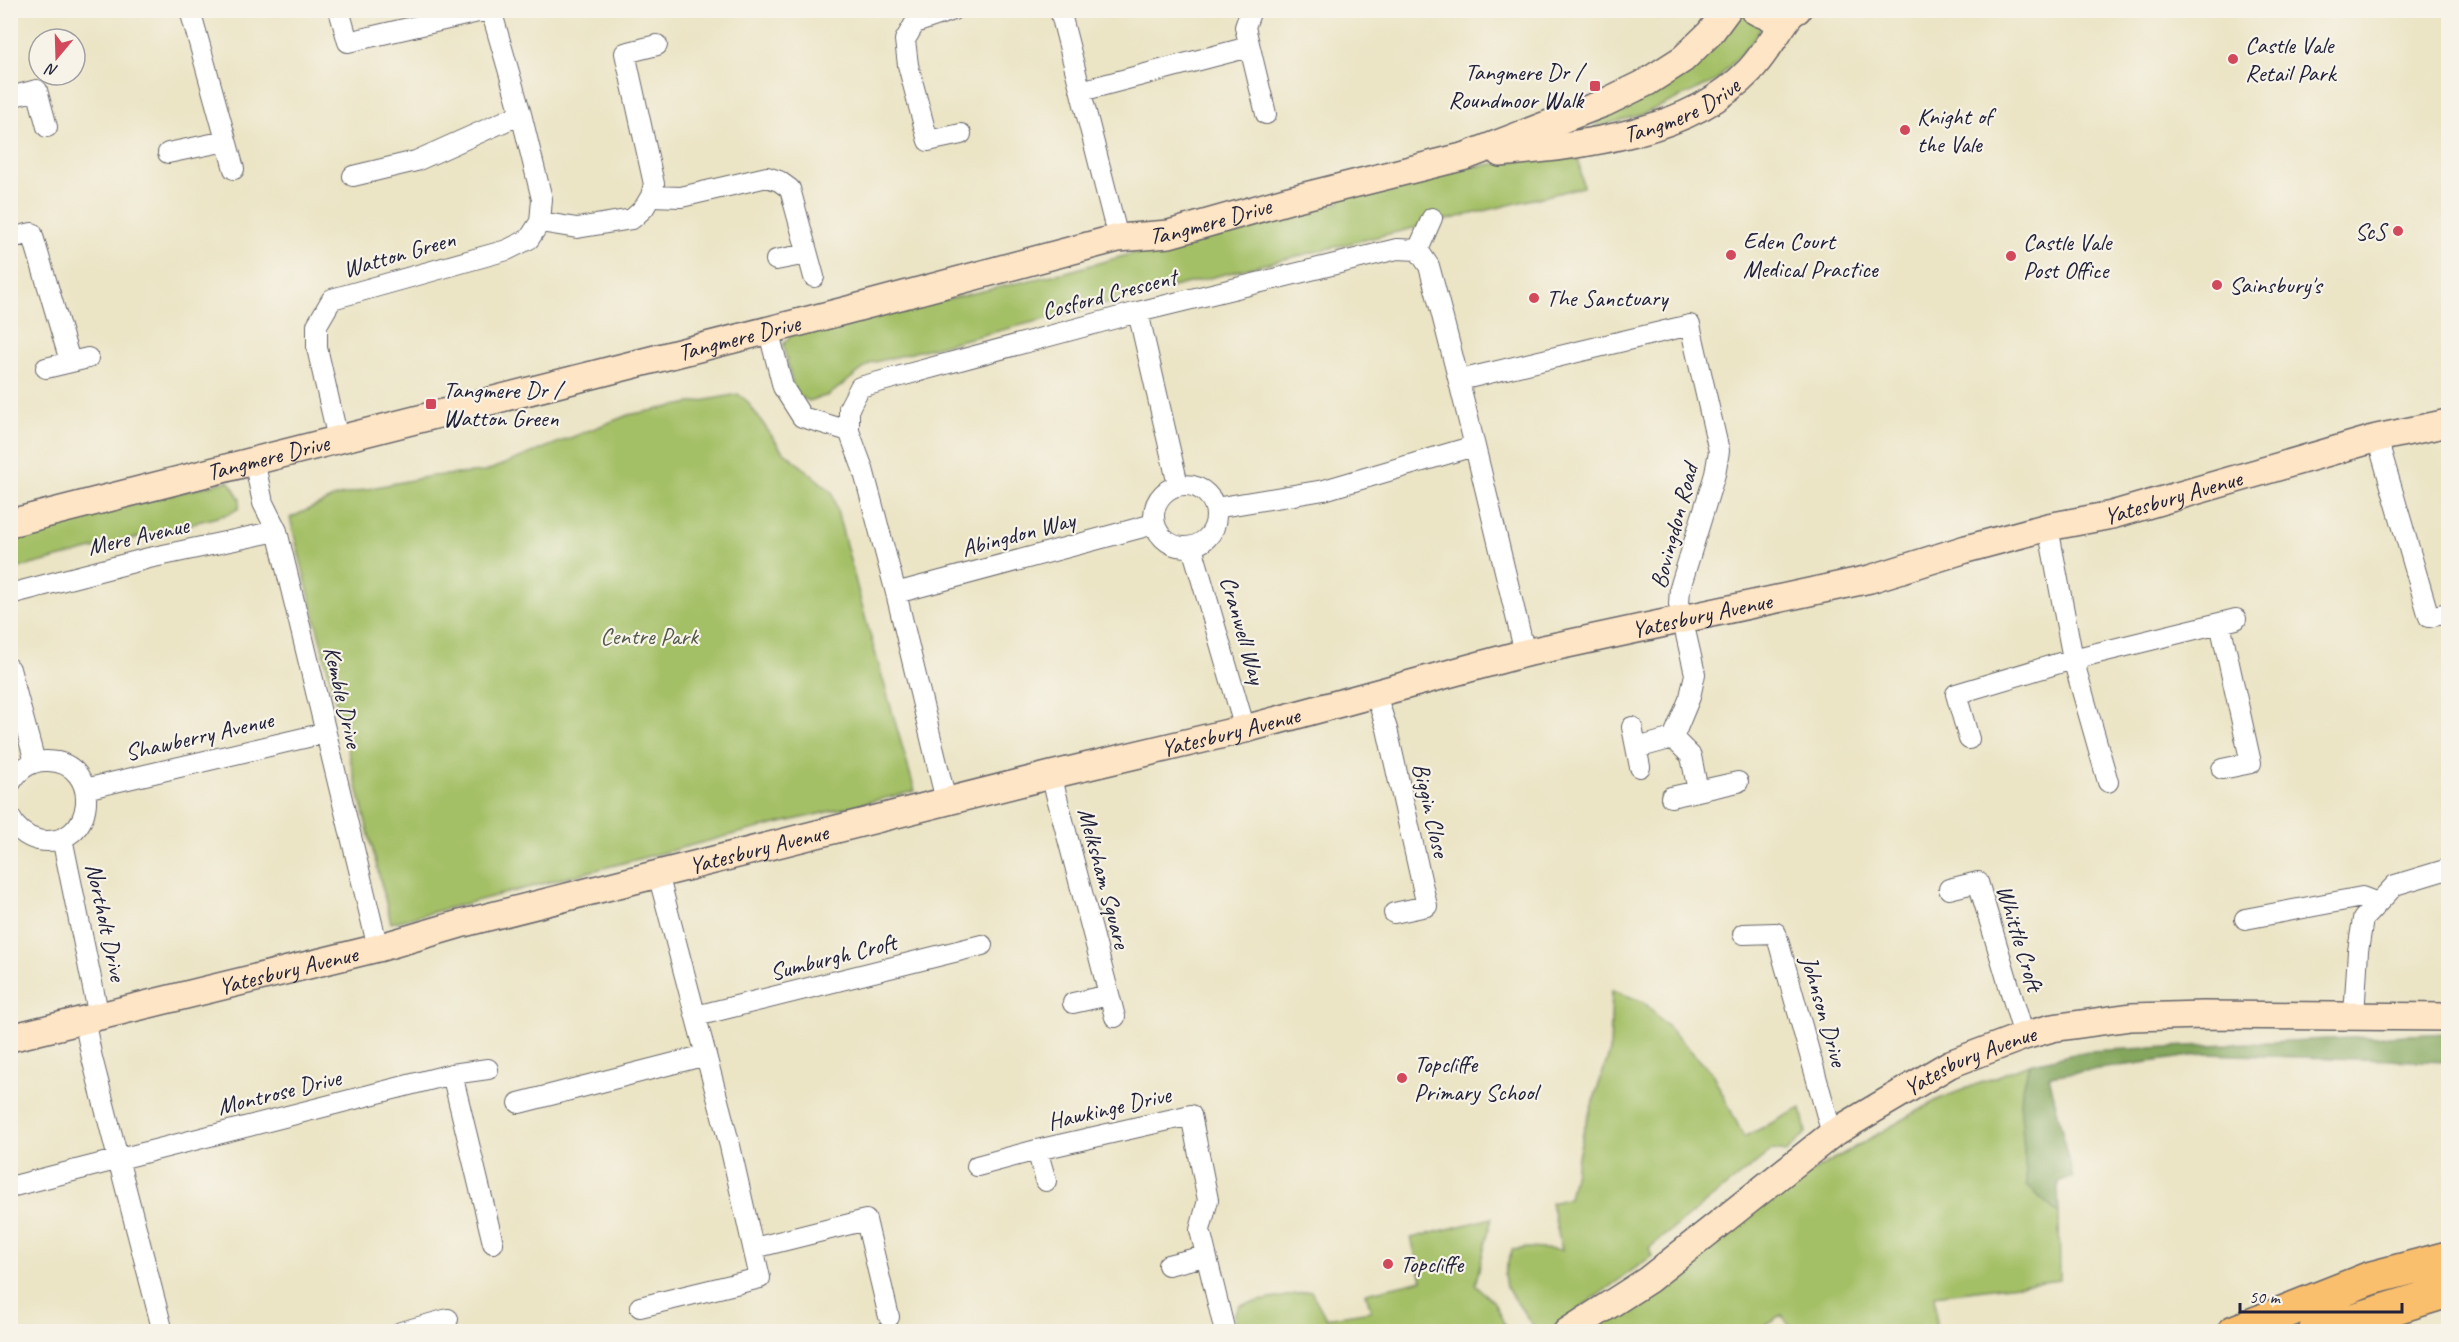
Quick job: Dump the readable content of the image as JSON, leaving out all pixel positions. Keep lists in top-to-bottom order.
{
  "streets": {
    "street": [
      "Tangmere Drive",
      "Watton Green",
      "Cosford Crescent",
      "Yatesbury Avenue",
      "Bovingdon Road",
      "Abingdon Way",
      "Mere Avenue",
      "Cranwell Way",
      "Kemble Drive",
      "Shawberry Avenue",
      "Biggin Close",
      "Melksham Square",
      "Northolt Drive",
      "Whittle Croft",
      "Sumburgh Croft",
      "Johnson Drive",
      "Montrose Drive",
      "Hawkinge Drive"
    ]
  },
  "crossings": [
    ["Tangmere Drive", "Watton Green"],
    ["Tangmere Drive", "Kemble Drive"],
    ["Cosford Crescent", "Yatesbury Avenue"],
    ["Cosford Crescent", "Abingdon Way"],
    ["Yatesbury Avenue", "Bovingdon Road"],
    ["Yatesbury Avenue", "Cranwell Way"],
    ["Yatesbury Avenue", "Kemble Drive"],
    ["Yatesbury Avenue", "Biggin Close"],
    ["Yatesbury Avenue", "Melksham Square"],
    ["Yatesbury Avenue", "Northolt Drive"],
    ["Yatesbury Avenue", "Whittle Croft"],
    ["Yatesbury Avenue", "Johnson Drive"],
    ["Abingdon Way", "Cranwell Way"],
    ["Mere Avenue", "Kemble Drive"],
    ["Kemble Drive", "Shawberry Avenue"],
    ["Northolt Drive", "Montrose Drive"]
  ],
  "parks": ["Centre Park"],
  "places": {
    "other": [
      "Castle Vale Retail Park",
      "Knight of the Vale",
      "ScS",
      "Eden Court Medical Practice",
      "Castle Vale Post Office",
      "Sainsbury's",
      "The Sanctuary",
      "Topcliffe Primary School",
      "Topcliffe"
    ],
    "transit": ["Tangmere Dr / Roundmoor Walk", "Tangmere Dr / Watton Green"]
  },
  "scale_bar": "50 m",
  "north": "bottom"
}
